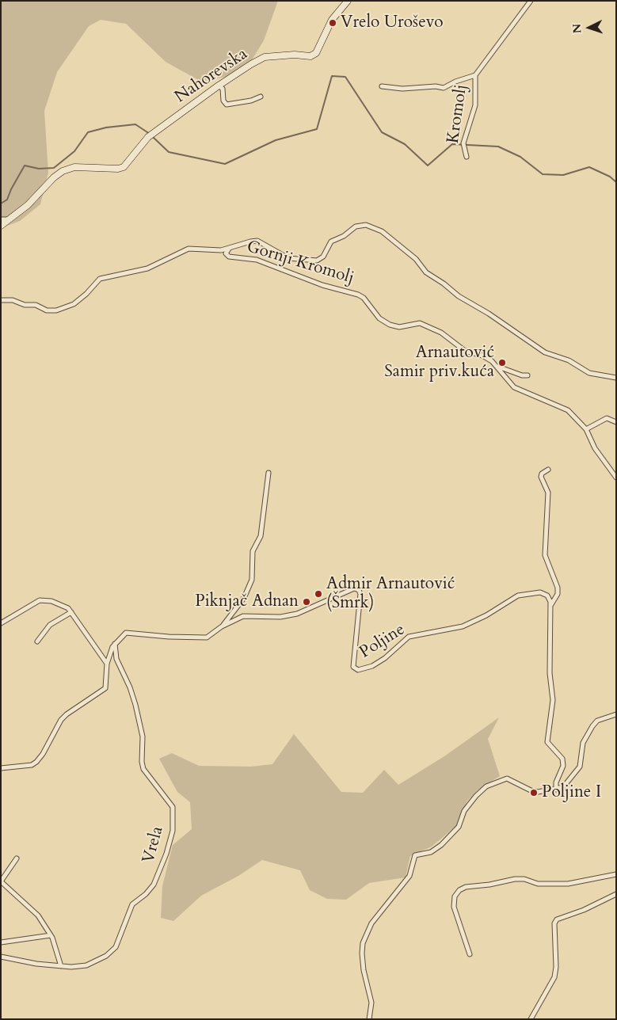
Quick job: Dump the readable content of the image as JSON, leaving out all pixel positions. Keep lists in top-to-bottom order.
{
  "streets": {
    "street": [
      "Nahorevska",
      "Kromolj",
      "Gornji Kromolj",
      "Poljine",
      "Vrela"
    ]
  },
  "crossings": [
    ["Poljine", "Vrela"]
  ],
  "places": [
    "Vrelo Uroševo",
    "Arnautović Samir priv.kuća",
    "Admir Arnautović (Šmrk)",
    "Piknjač Adnan",
    "Poljine I"
  ],
  "north": "left"
}
